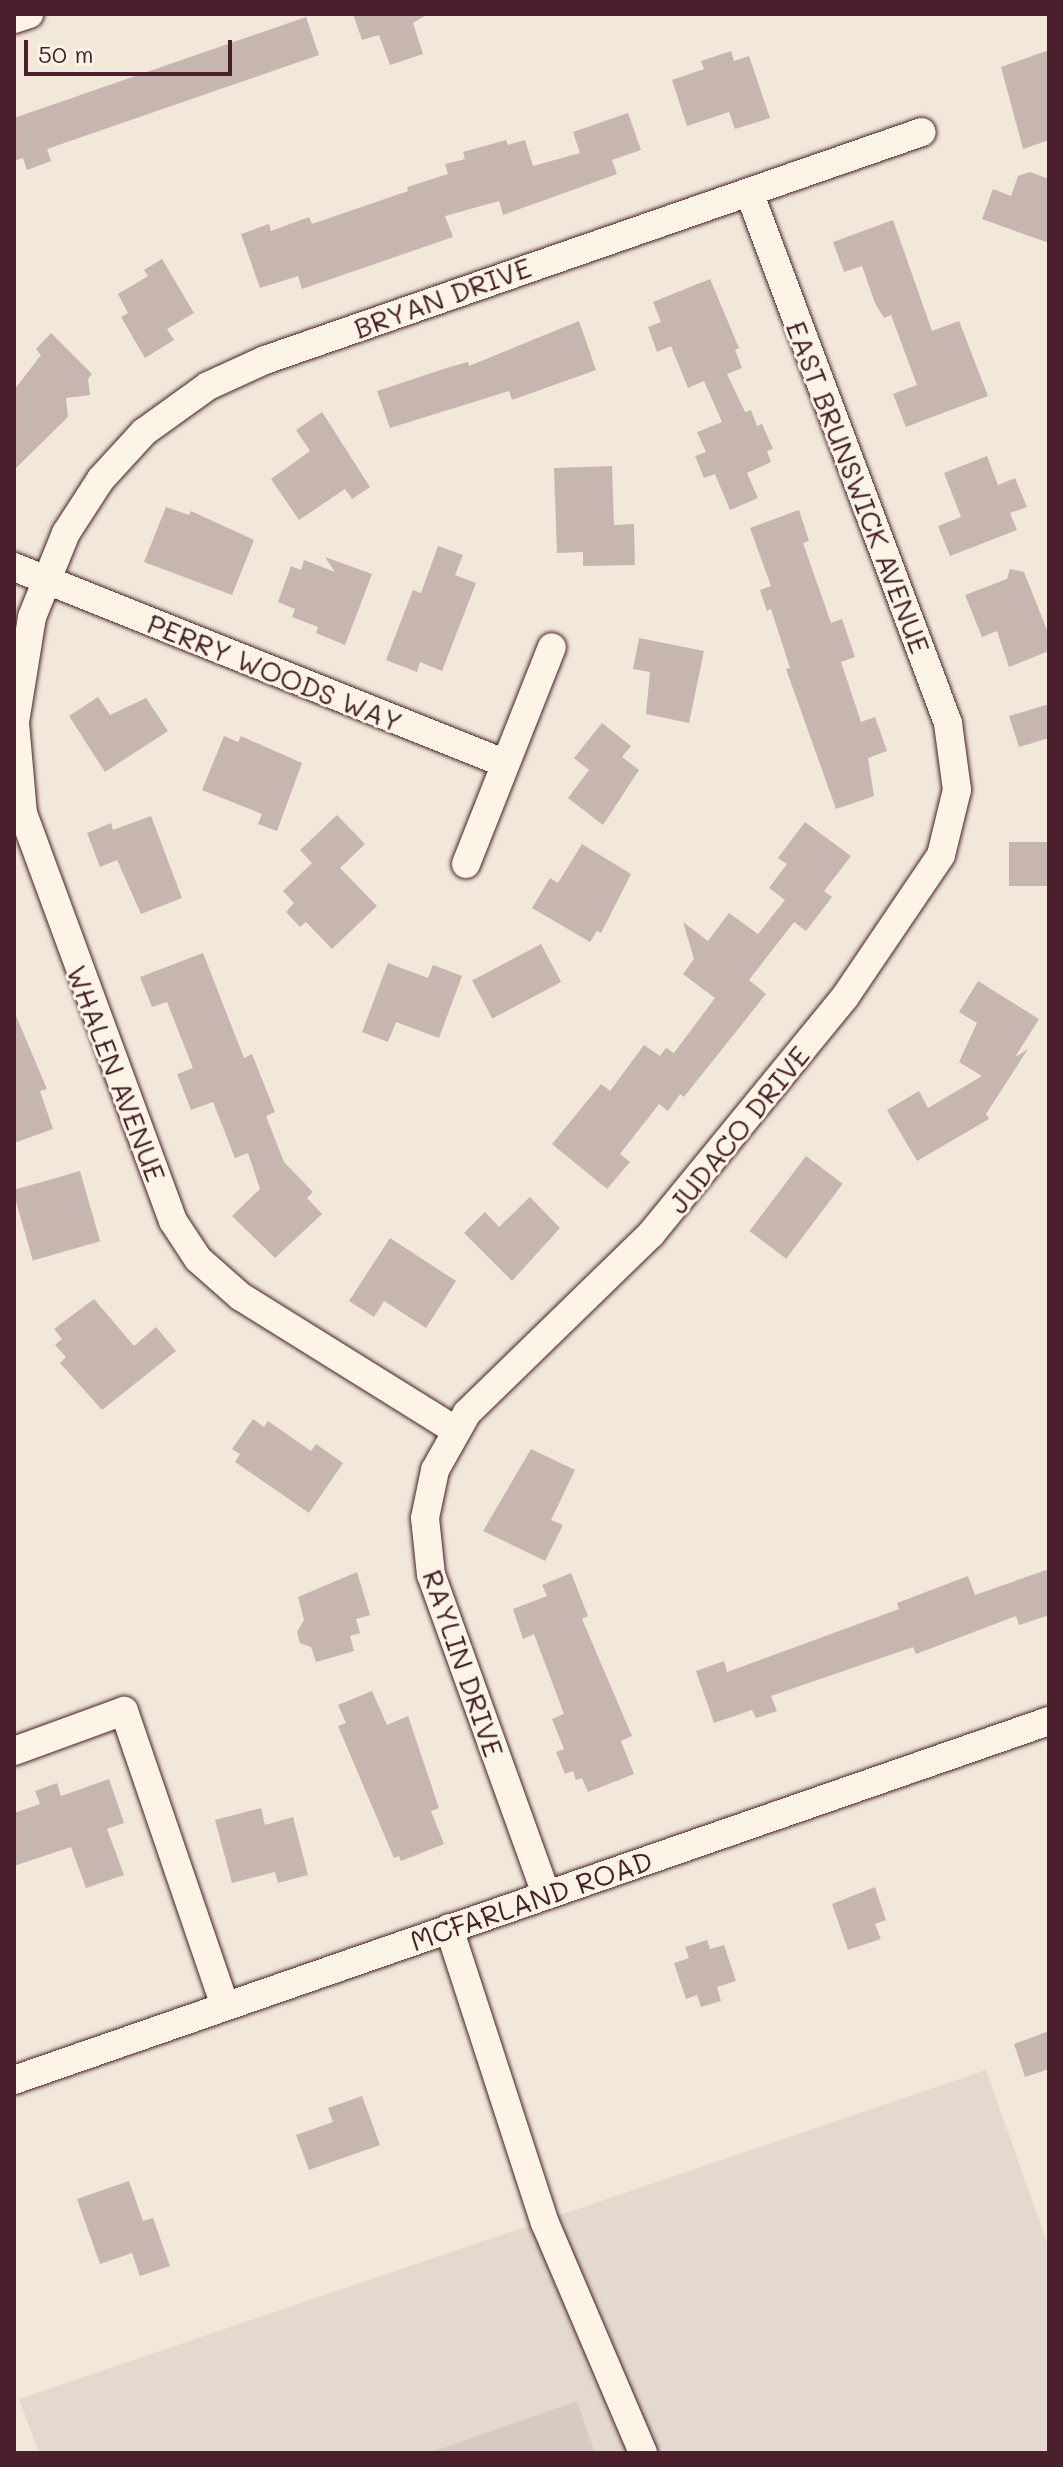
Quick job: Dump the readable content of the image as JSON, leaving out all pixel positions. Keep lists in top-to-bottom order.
{
  "streets": {
    "street": [
      "BRYAN DRIVE",
      "EAST BRUNSWICK AVENUE",
      "PERRY WOODS WAY",
      "WHALEN AVENUE",
      "JUDACO DRIVE",
      "RAYLIN DRIVE",
      "MCFARLAND ROAD"
    ]
  },
  "crossings": [
    ["BRYAN DRIVE", "EAST BRUNSWICK AVENUE"],
    ["BRYAN DRIVE", "PERRY WOODS WAY"],
    ["BRYAN DRIVE", "WHALEN AVENUE"],
    ["EAST BRUNSWICK AVENUE", "JUDACO DRIVE"],
    ["PERRY WOODS WAY", "WHALEN AVENUE"],
    ["WHALEN AVENUE", "JUDACO DRIVE"],
    ["WHALEN AVENUE", "RAYLIN DRIVE"],
    ["JUDACO DRIVE", "RAYLIN DRIVE"],
    ["RAYLIN DRIVE", "MCFARLAND ROAD"]
  ],
  "scale_bar": "50 m"
}
